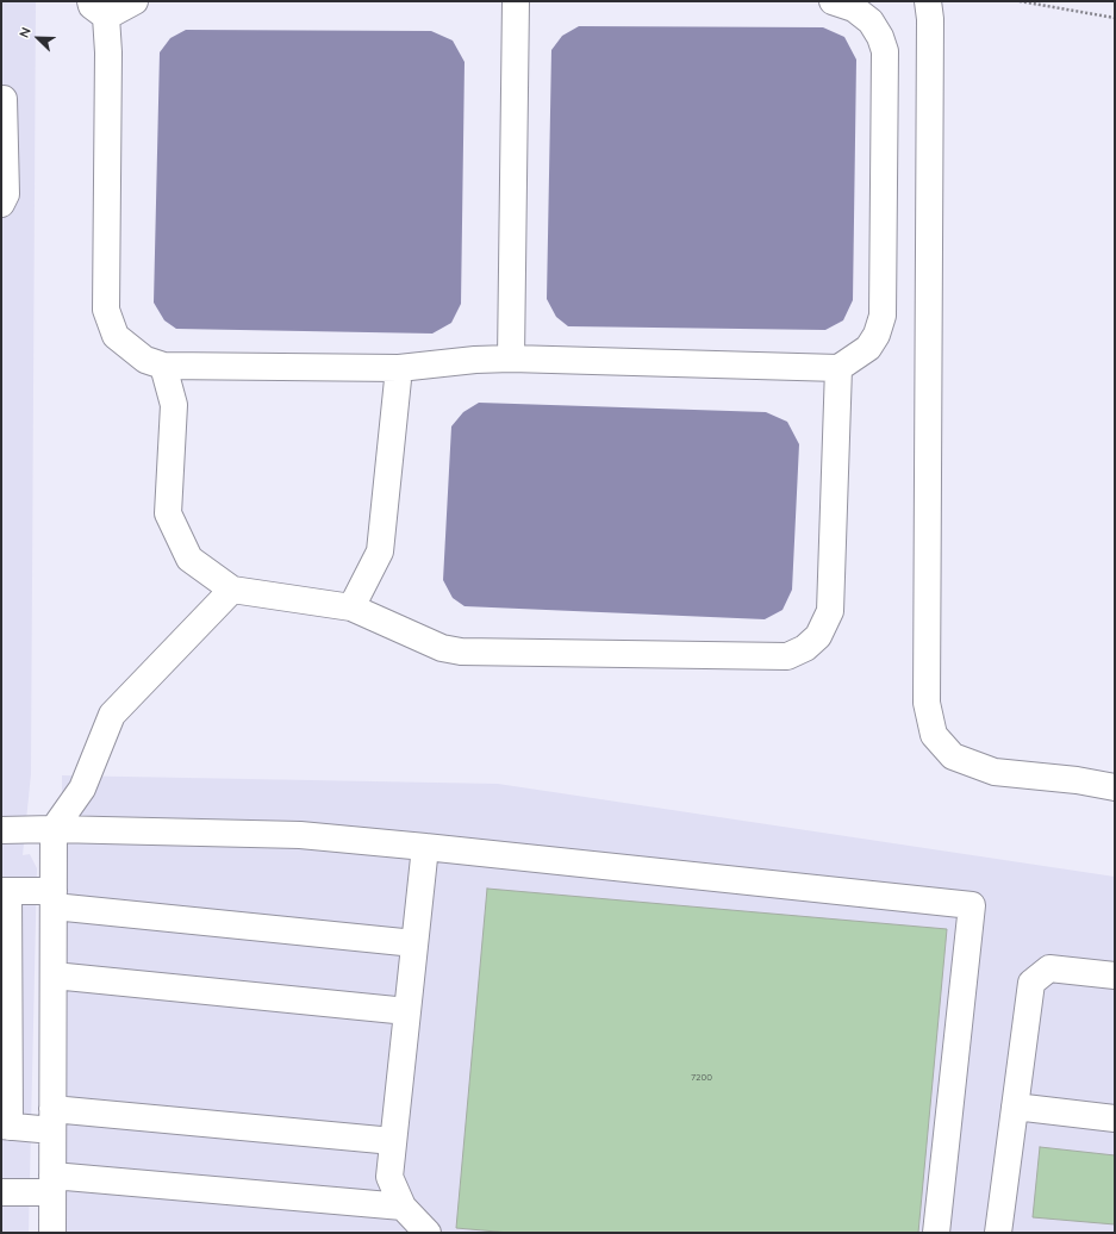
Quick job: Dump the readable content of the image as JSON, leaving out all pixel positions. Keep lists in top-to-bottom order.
{
  "house_numbers": ["7200"],
  "north": "top left"
}
